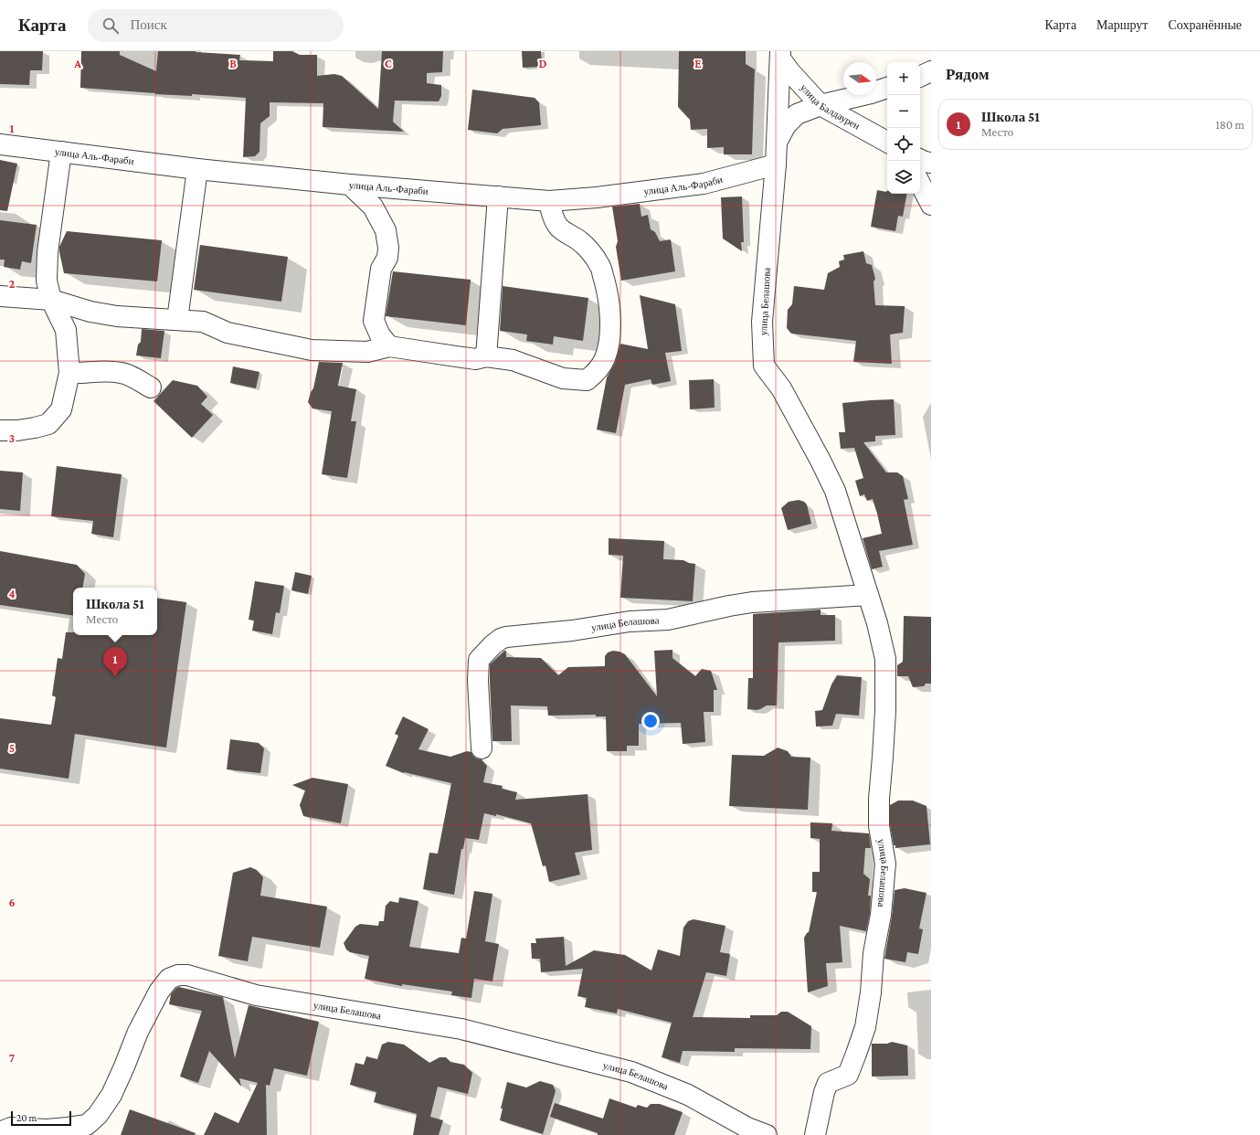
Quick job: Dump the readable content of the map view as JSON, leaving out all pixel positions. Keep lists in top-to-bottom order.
{
  "streets": {
    "street": ["улица Балдаурен", "улица Аль-Фараби", "улица Белашова"]
  },
  "crossings": [
    ["улица Балдаурен", "улица Белашова"],
    ["улица Аль-Фараби", "улица Белашова"]
  ],
  "scale_bar": "20 m",
  "north": "right",
  "page": {
    "header": "Карта",
    "search": "Поиск",
    "nav": ["Карта", "Маршрут", "Сохранённые"],
    "heading": "Рядом",
    "map_buttons": ["+", "−"],
    "list": [
      {
        "mark": "1",
        "name": "Школа 51",
        "note": "Место",
        "value": "180 m"
      }
    ],
    "popup": ["Школа 51", "Место"],
    "pins": "1",
    "scale": "20 m"
  },
  "grid": {
    "columns": [
      "A",
      "B",
      "C",
      "D",
      "E"
    ],
    "rows": [
      "1",
      "2",
      "3",
      "4",
      "5",
      "6",
      "7"
    ]
  }
}
